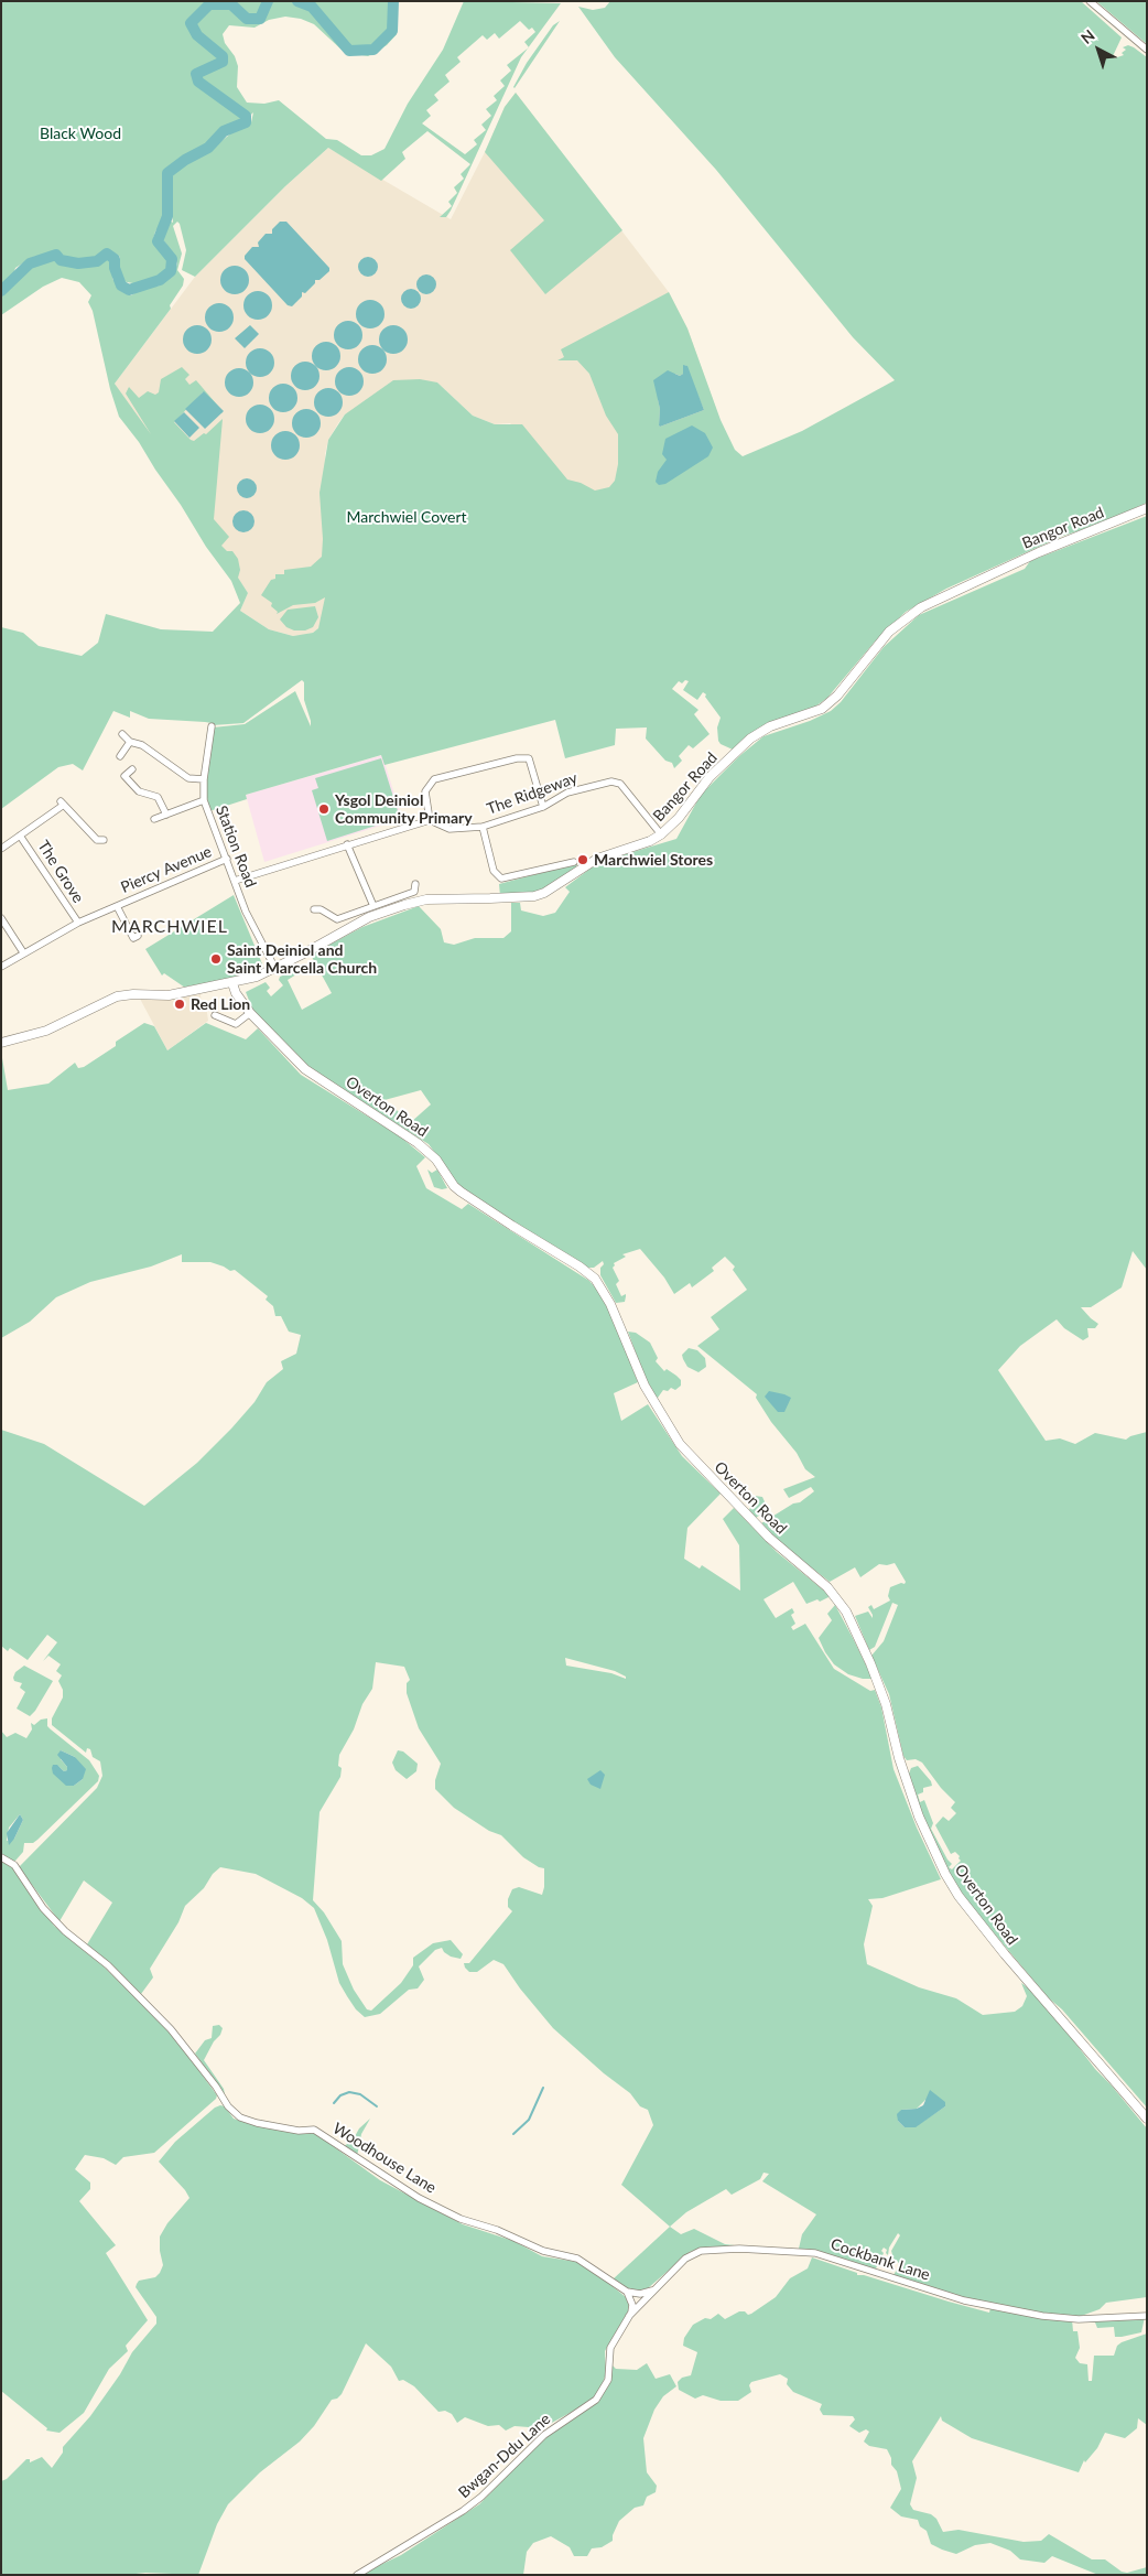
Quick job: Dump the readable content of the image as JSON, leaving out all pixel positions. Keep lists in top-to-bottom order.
{
  "streets": {
    "main road": ["Bangor Road", "Overton Road"],
    "street": [
      "The Ridgeway",
      "Station Road",
      "Piercy Avenue",
      "The Grove",
      "Woodhouse Lane",
      "Cockbank Lane",
      "Bwgan-Ddu Lane"
    ]
  },
  "crossings": [
    ["Bangor Road", "The Ridgeway"],
    ["Bangor Road", "Station Road"],
    ["Bangor Road", "Overton Road"],
    ["Station Road", "Piercy Avenue"],
    ["Piercy Avenue", "The Grove"],
    ["Cockbank Lane", "Bwgan-Ddu Lane"]
  ],
  "districts": ["MARCHWIEL"],
  "parks": ["Black Wood", "Marchwiel Covert"],
  "places": [
    "Ysgol Deiniol Community Primary",
    "Marchwiel Stores",
    "Saint Deiniol and Saint Marcella Church",
    "Red Lion"
  ],
  "north": "top left"
}
